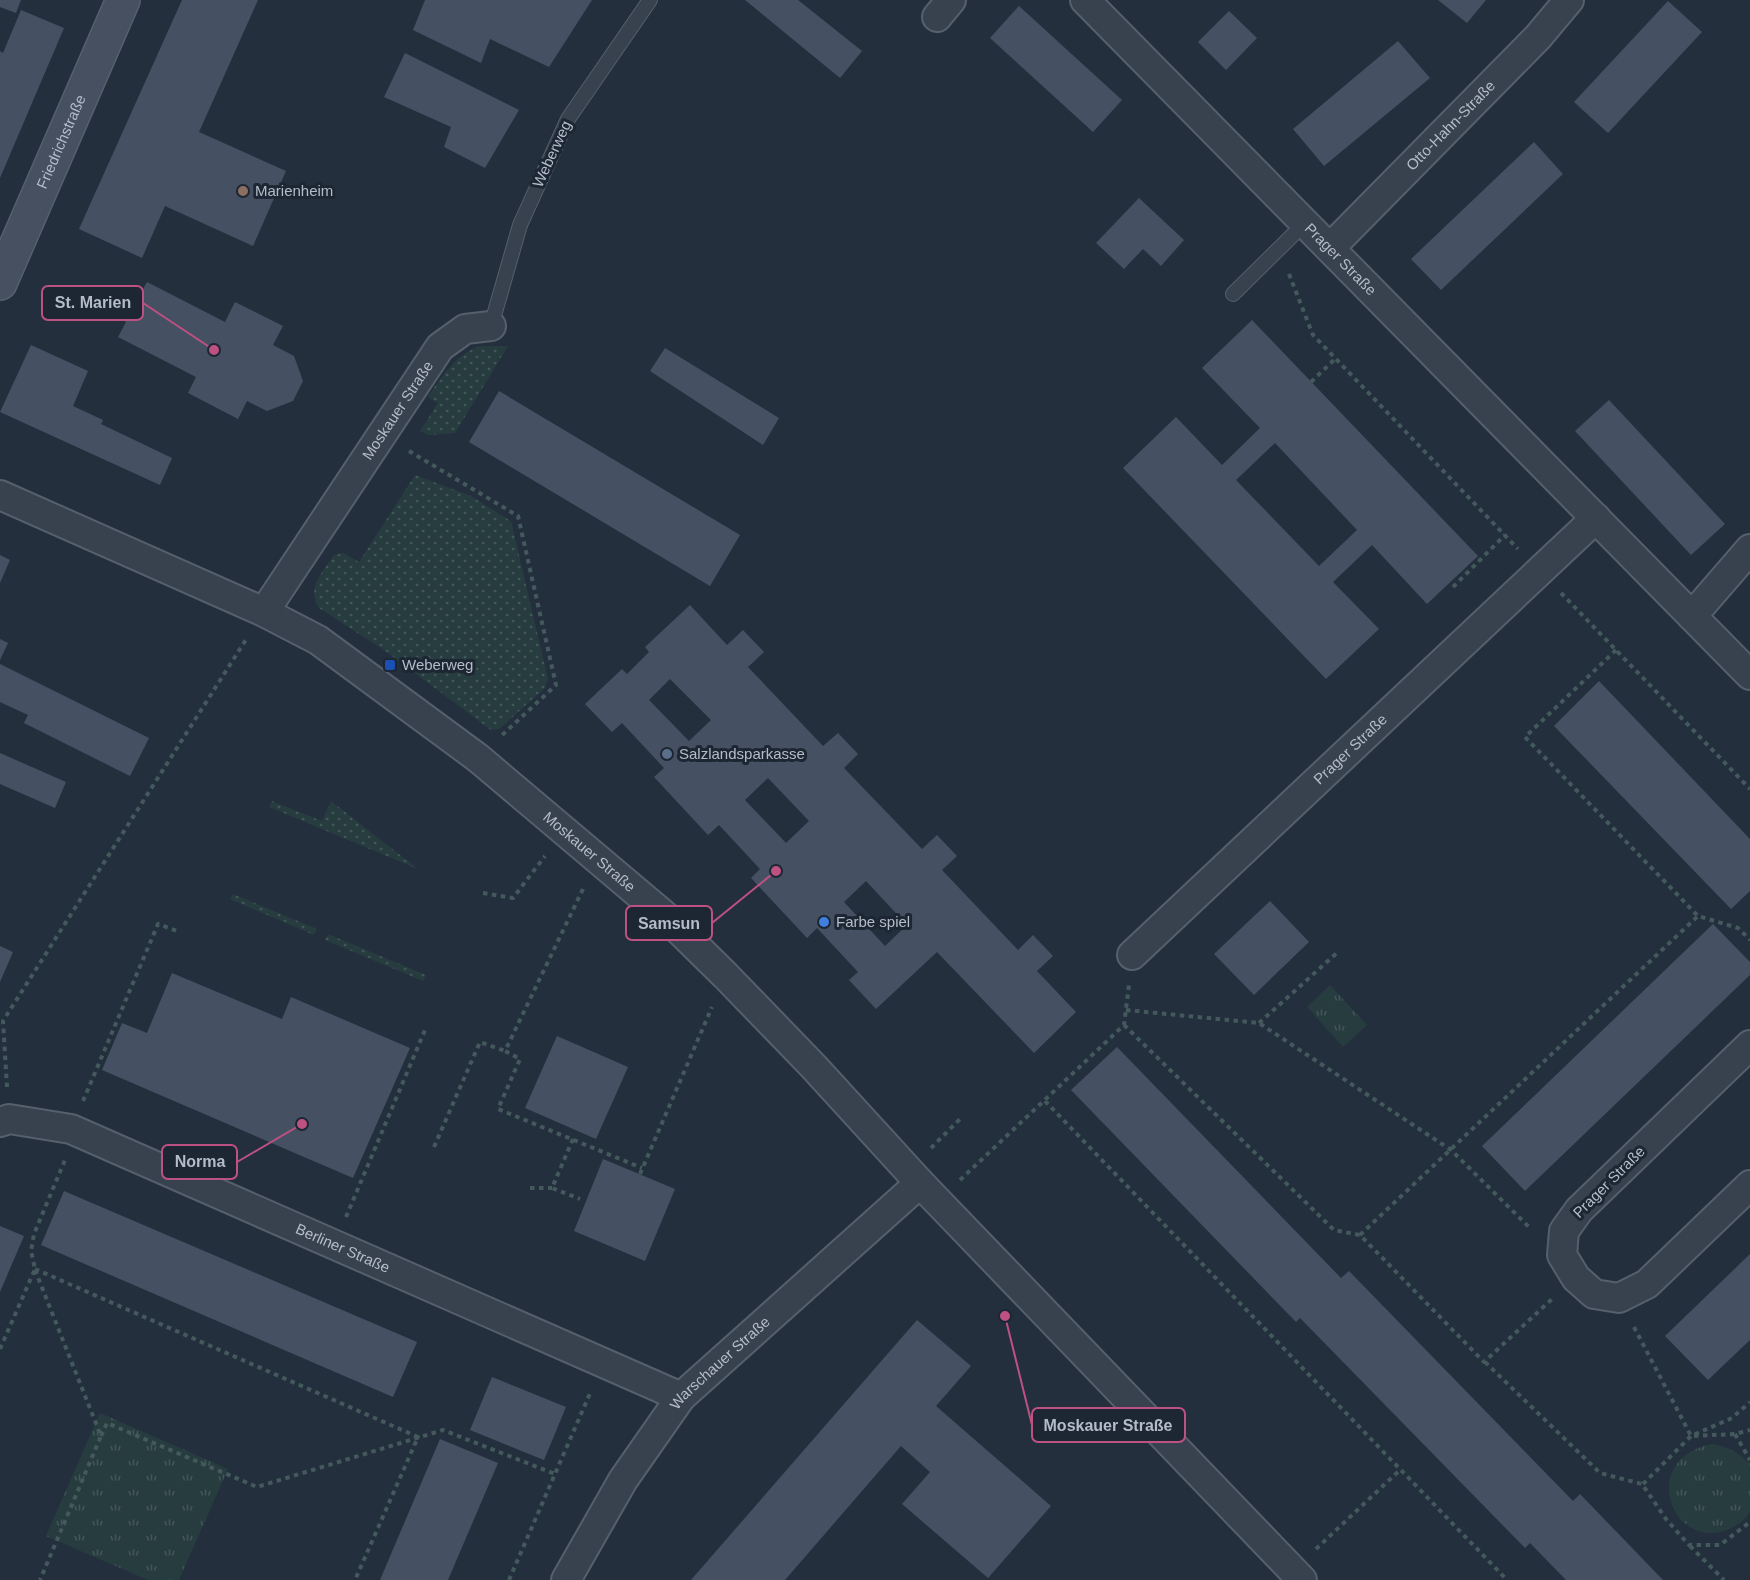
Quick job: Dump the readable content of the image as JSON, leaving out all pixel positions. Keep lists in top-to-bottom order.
{
  "streets": {
    "street": [
      "Otto-Hahn-Straße",
      "Friedrichstraße",
      "Prager Straße",
      "Moskauer Straße",
      "Berliner Straße",
      "Warschauer Straße"
    ],
    "lane": ["Weberweg"]
  },
  "crossings": [
    ["Otto-Hahn-Straße", "Prager Straße"],
    ["Weberweg", "Moskauer Straße"],
    ["Moskauer Straße", "Warschauer Straße"],
    ["Berliner Straße", "Warschauer Straße"]
  ],
  "places": {
    "other": [
      "Marienheim",
      "St. Marien",
      "Salzlandsparkasse",
      "Samsun",
      "Farbe spiel",
      "Norma",
      "Moskauer Straße"
    ],
    "transit": ["Weberweg"]
  }
}
